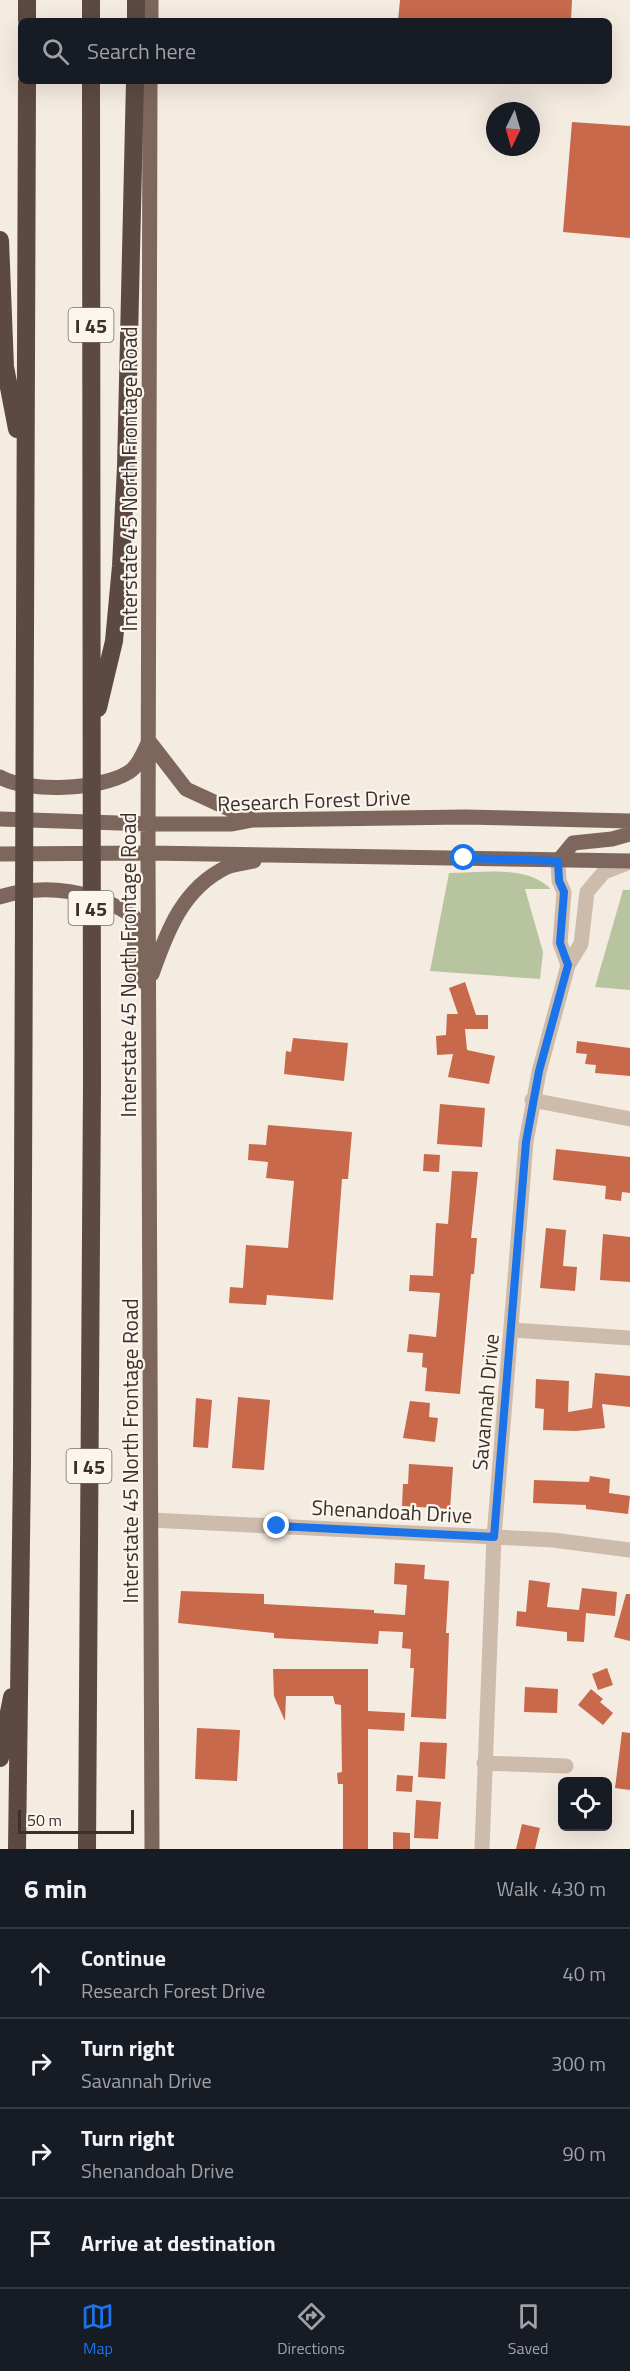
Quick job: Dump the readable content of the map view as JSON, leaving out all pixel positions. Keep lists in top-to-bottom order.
{
  "streets": {
    "highway": ["I 45"],
    "main road": ["Interstate 45 North Frontage Road", "Research Forest Drive"],
    "street": ["Savannah Drive", "Shenandoah Drive"]
  },
  "crossings": [
    ["Interstate 45 North Frontage Road", "Research Forest Drive"],
    ["Interstate 45 North Frontage Road", "Shenandoah Drive"],
    ["Savannah Drive", "Shenandoah Drive"]
  ],
  "scale_bar": "50 m",
  "north": "bottom",
  "page": {
    "search": "Search here",
    "scale": "50 m",
    "heading": ["6 min", "Walk · 430 m"],
    "list": [
      ["Continue", "Research Forest Drive", "40 m"],
      ["Turn right", "Savannah Drive", "300 m"],
      ["Turn right", "Shenandoah Drive", "90 m"],
      "Arrive at destination"
    ],
    "nav": ["Map", "Directions", "Saved"]
  }
}
